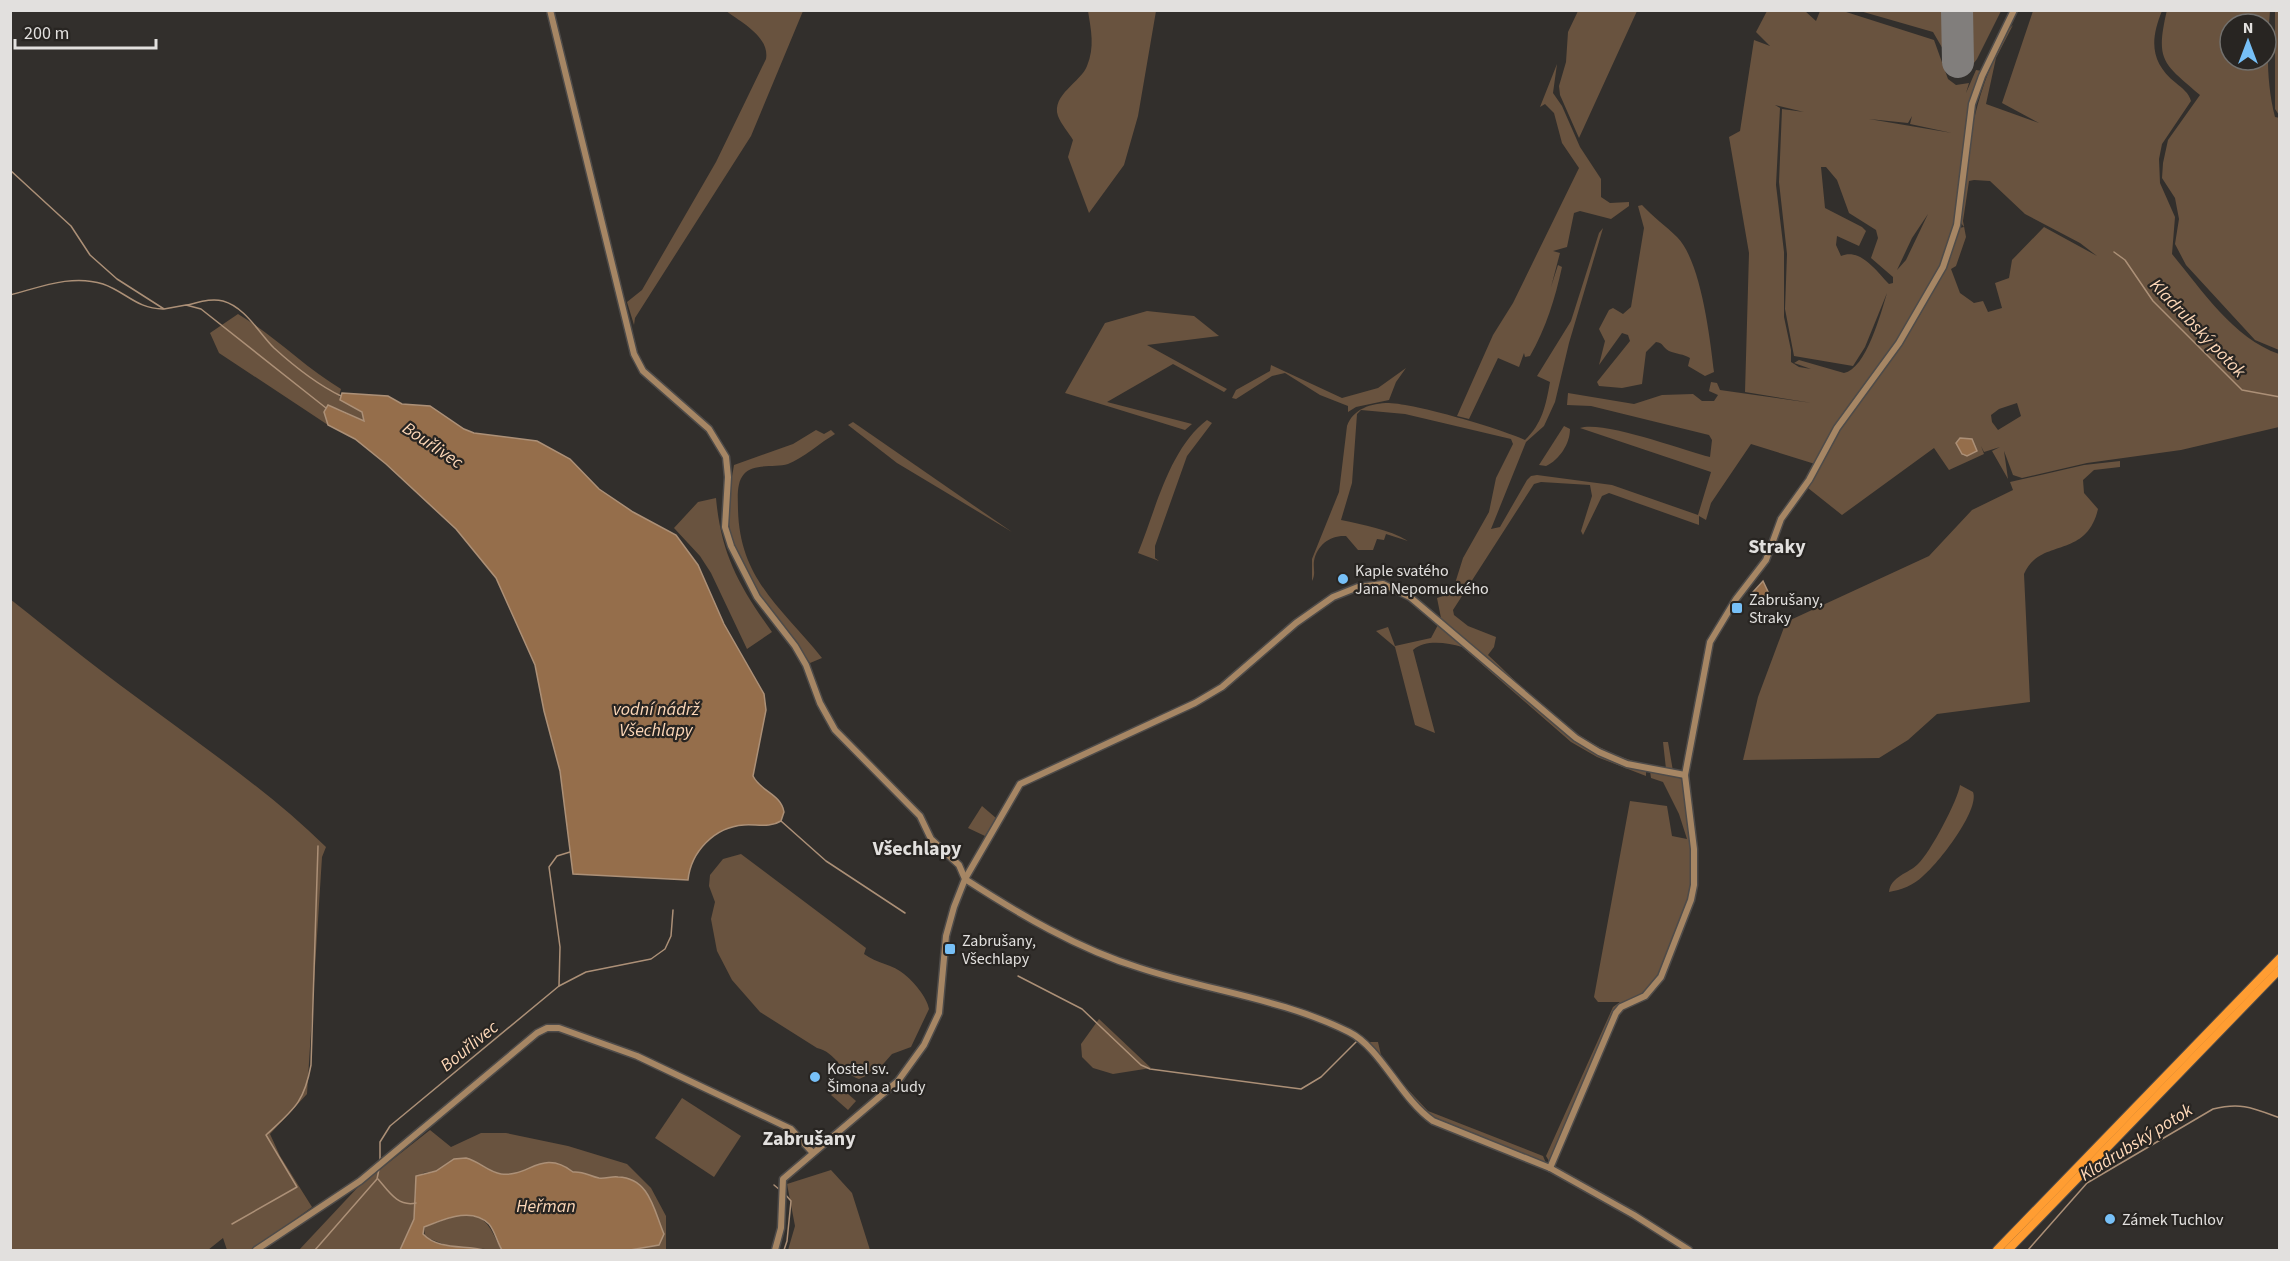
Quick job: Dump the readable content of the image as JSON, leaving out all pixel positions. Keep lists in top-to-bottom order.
{
  "districts": ["Straky", "Všechlapy", "Zabrušany"],
  "water": [
    "Kladrubský potok",
    "Bouřlivec",
    "vodní nádrž Všechlapy",
    "Heřman"
  ],
  "places": {
    "other": ["Kaple svatého Jana Nepomuckého", "Kostel sv. Šimona a Judy", "Zámek Tuchlov"],
    "transit": ["Zabrušany, Straky", "Zabrušany, Všechlapy"]
  },
  "scale_bar": "200 m",
  "north": "top"
}
